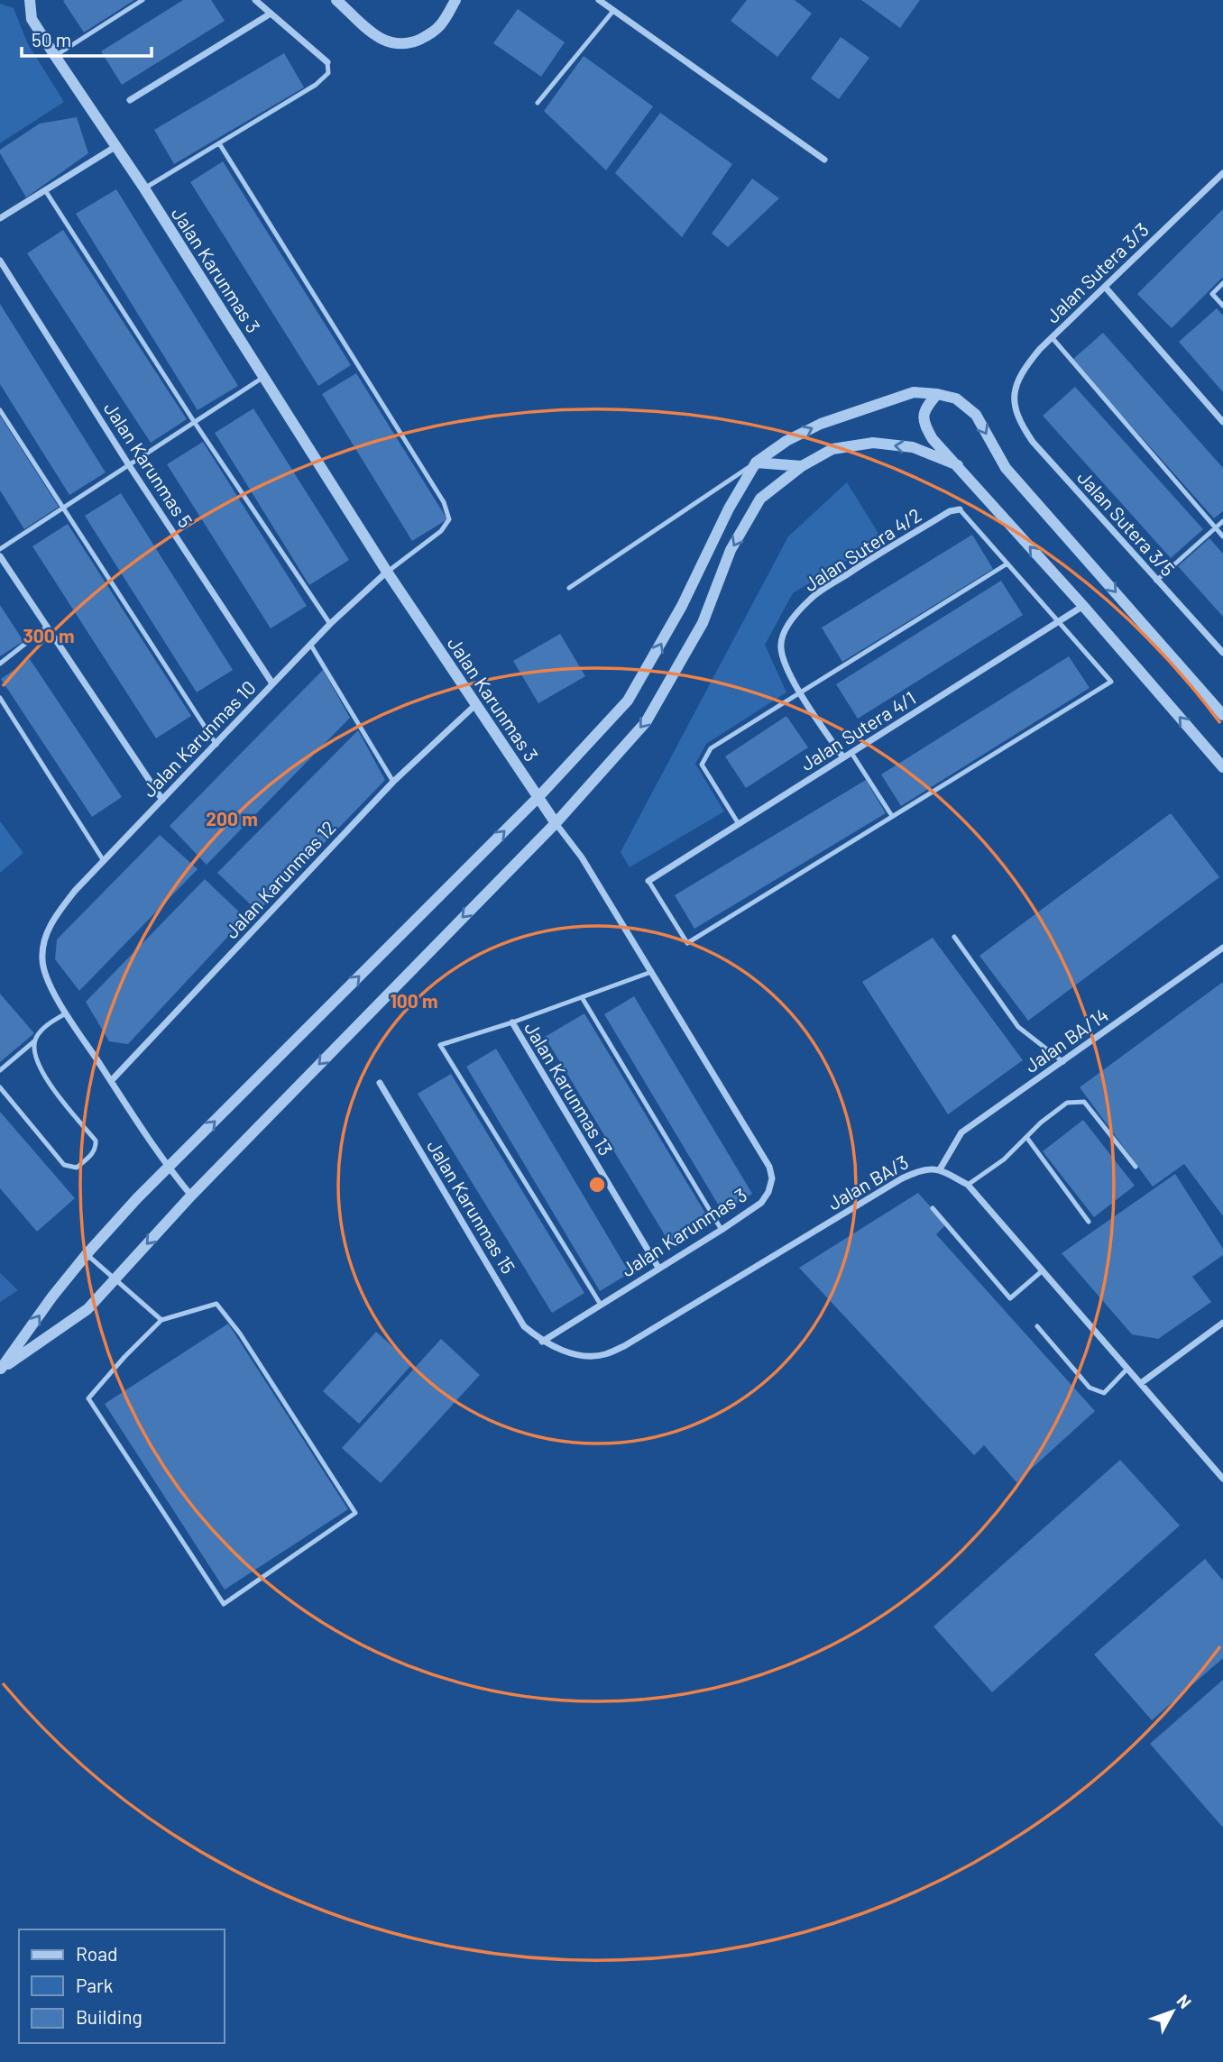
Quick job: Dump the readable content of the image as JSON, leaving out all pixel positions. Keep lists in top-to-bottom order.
{
  "streets": {
    "street": [
      "Jalan Karunmas 3",
      "Jalan Sutera 3/3",
      "Jalan Karunmas 5",
      "Jalan Sutera 3/5",
      "Jalan Sutera 4/2",
      "Jalan Sutera 4/1",
      "Jalan Karunmas 10",
      "Jalan Karunmas 12",
      "Jalan BA/14",
      "Jalan Karunmas 13",
      "Jalan BA/3",
      "Jalan Karunmas 15"
    ]
  },
  "crossings": [
    ["Jalan Karunmas 3", "Jalan Karunmas 10"],
    ["Jalan Karunmas 3", "Jalan Karunmas 12"],
    ["Jalan Karunmas 3", "Jalan Karunmas 13"],
    ["Jalan Karunmas 3", "Jalan BA/3"],
    ["Jalan Karunmas 3", "Jalan Karunmas 15"],
    ["Jalan Sutera 3/3", "Jalan Sutera 3/5"],
    ["Jalan Karunmas 5", "Jalan Karunmas 10"],
    ["Jalan Sutera 4/2", "Jalan Sutera 4/1"],
    ["Jalan BA/14", "Jalan BA/3"],
    ["Jalan BA/3", "Jalan Karunmas 15"]
  ],
  "legend": ["Road", "Park", "Building"],
  "scale_bar": "50 m",
  "north": "top right",
  "rings": ["300 m", "200 m", "100 m"]
}
